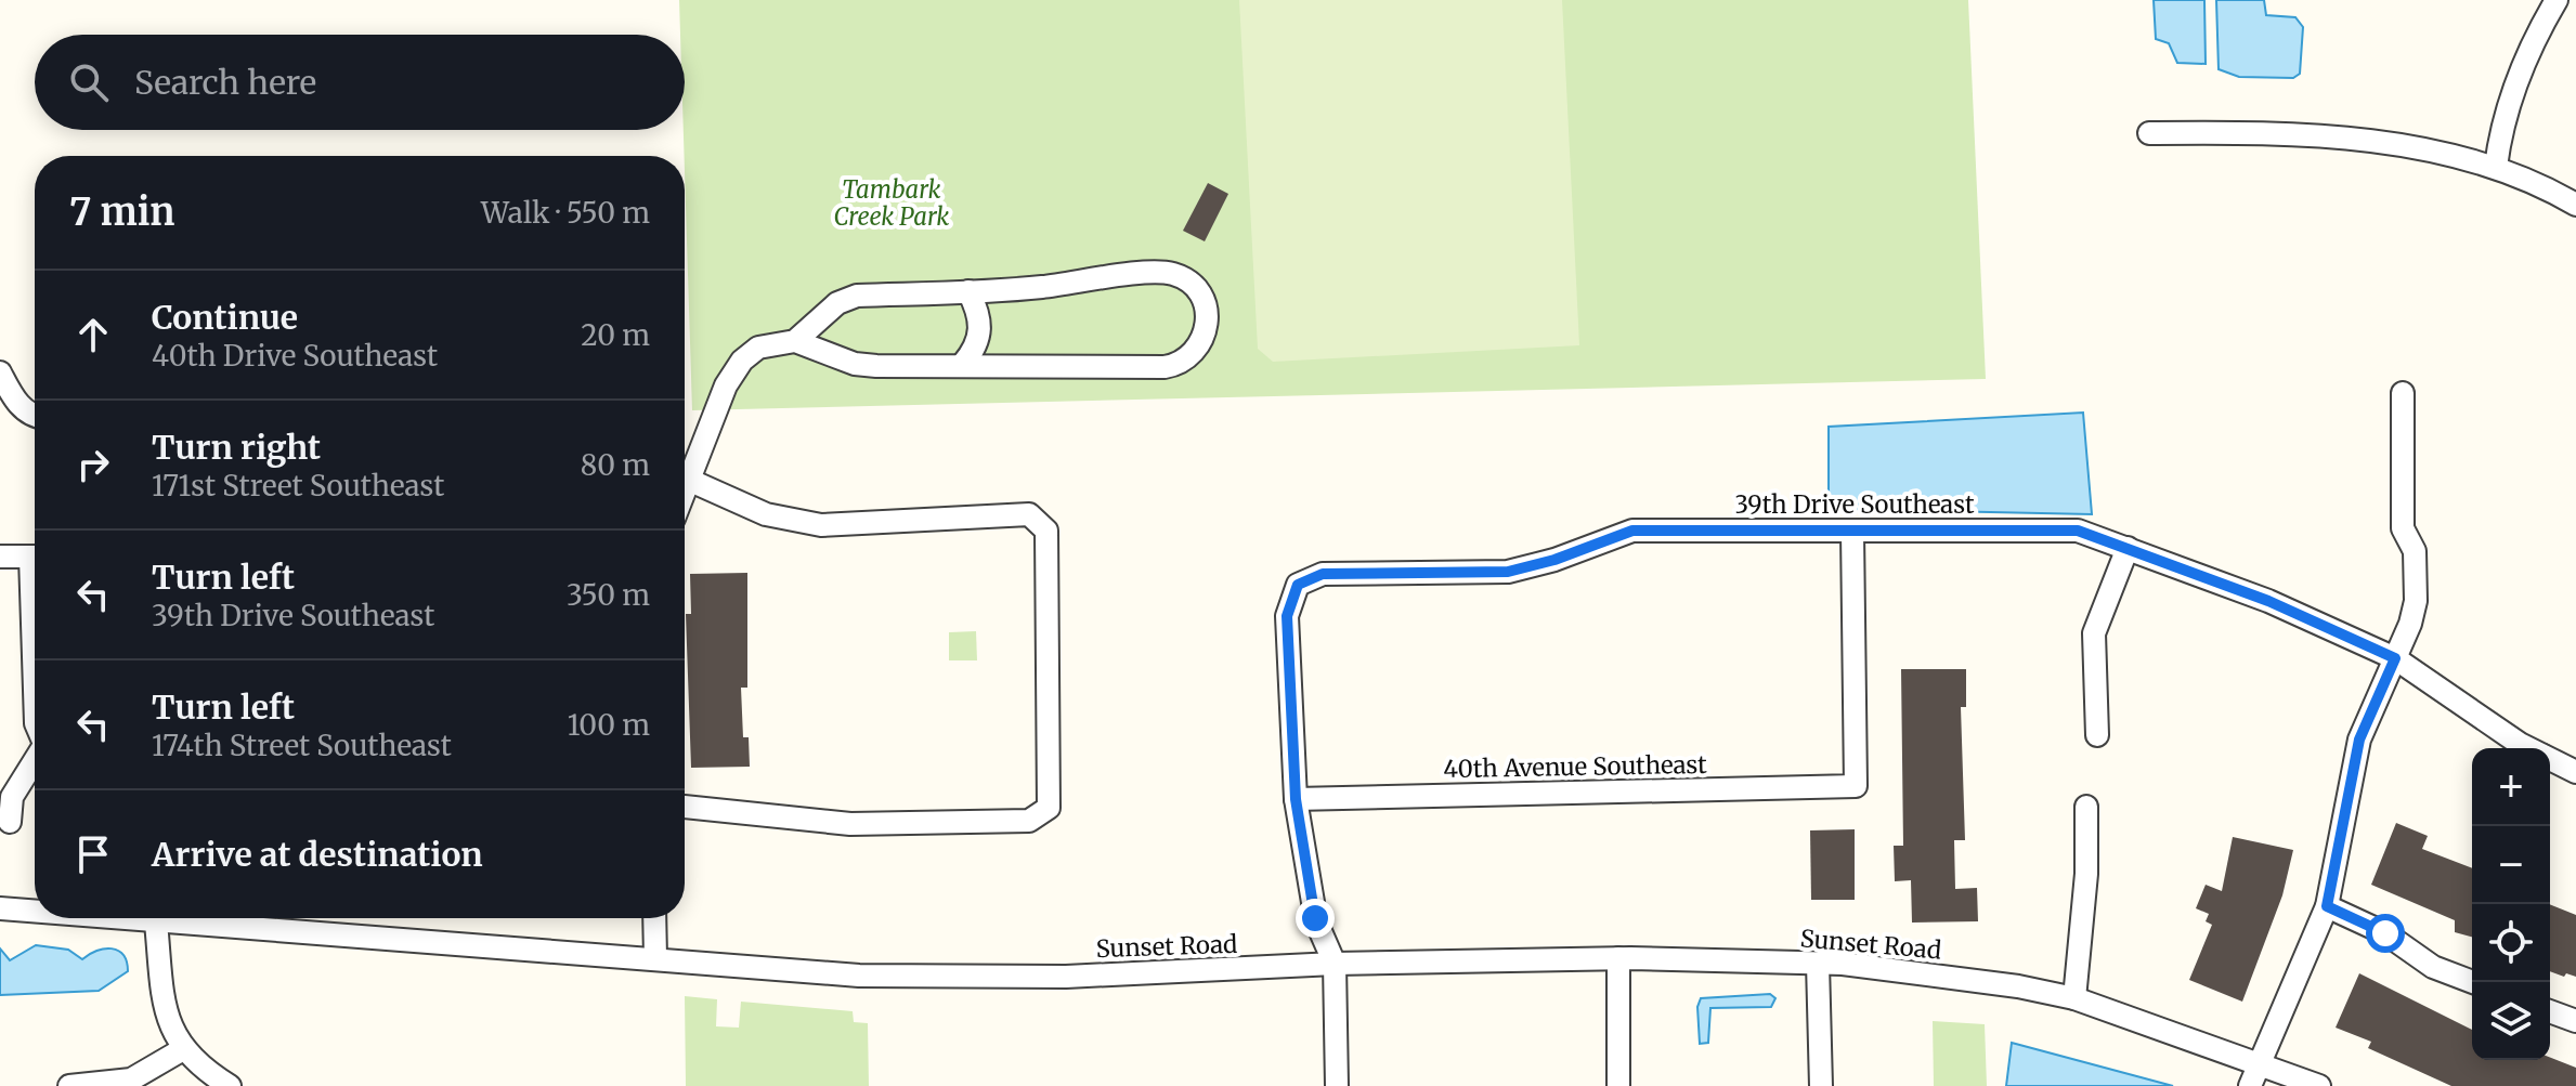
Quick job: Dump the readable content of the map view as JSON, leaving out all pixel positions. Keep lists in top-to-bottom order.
{
  "streets": {
    "street": ["39th Drive Southeast", "40th Avenue Southeast", "Sunset Road"]
  },
  "crossings": [
    ["39th Drive Southeast", "40th Avenue Southeast"]
  ],
  "parks": ["Tambark Creek Park"],
  "page": {
    "search": "Search here",
    "heading": ["7 min", "Walk · 550 m"],
    "list": [
      ["Continue", "40th Drive Southeast", "20 m"],
      ["Turn right", "171st Street Southeast", "80 m"],
      ["Turn left", "39th Drive Southeast", "350 m"],
      ["Turn left", "174th Street Southeast", "100 m"],
      "Arrive at destination"
    ],
    "map_buttons": ["+", "−"]
  }
}
